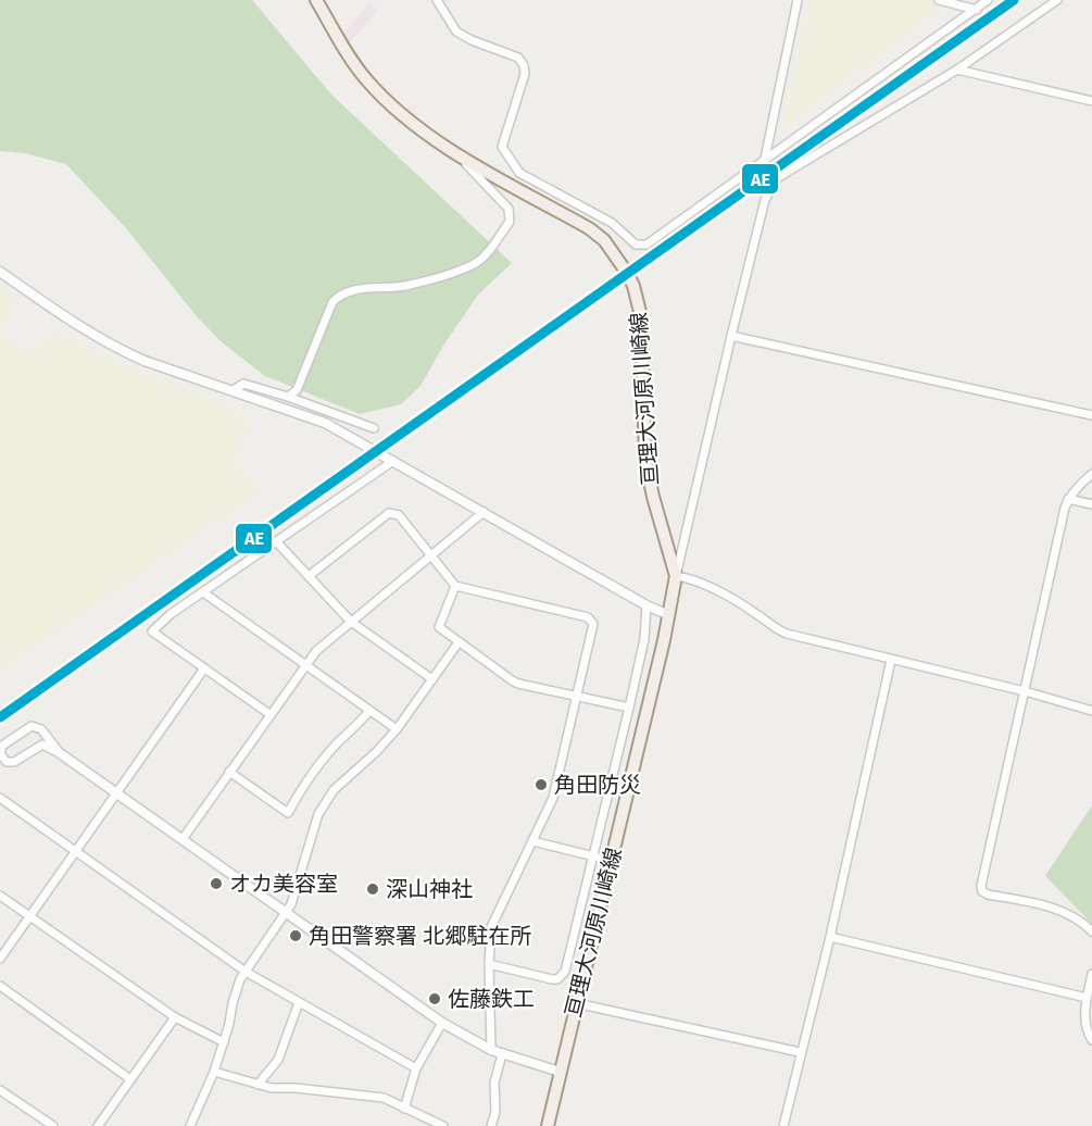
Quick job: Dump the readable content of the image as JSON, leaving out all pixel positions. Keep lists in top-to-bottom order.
{
  "streets": {
    "main road": ["亘理大河原川崎線"]
  },
  "places": [
    "角田防災",
    "オカ美容室",
    "深山神社",
    "角田警察署 北郷駐在所",
    "佐藤鉄工"
  ],
  "lines": ["transit line AE"]
}
